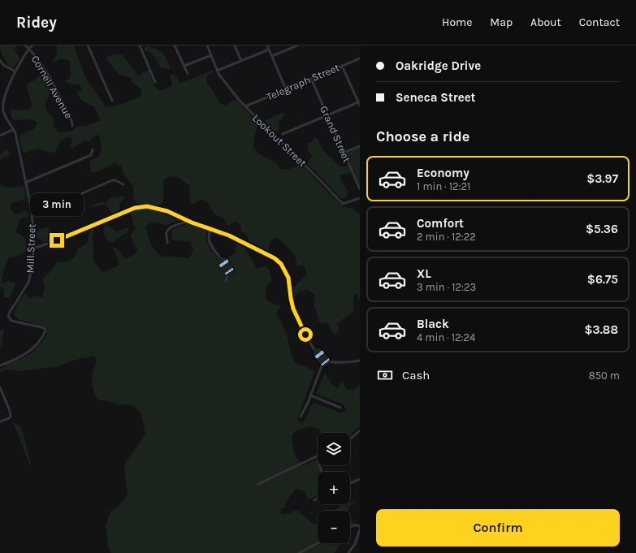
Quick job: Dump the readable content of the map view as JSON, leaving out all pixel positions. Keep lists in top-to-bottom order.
{
  "streets": {
    "street": [
      "Telegraph Street",
      "Cornell Avenue",
      "Grand Street",
      "Lookout Street",
      "Mill Street"
    ]
  },
  "crossings": [
    ["Telegraph Street", "Grand Street"],
    ["Telegraph Street", "Lookout Street"],
    ["Cornell Avenue", "Mill Street"]
  ],
  "page": {
    "header": "Ridey",
    "nav": [
      "Home",
      "Map",
      "About",
      "Contact"
    ],
    "banner": ["Oakridge Drive", "Seneca Street"],
    "heading": "Choose a ride",
    "list": [
      {
        "name": "Economy",
        "note": "1 min · 12:21",
        "value": "$3.97"
      },
      {
        "name": "Comfort",
        "note": "2 min · 12:22",
        "value": "$5.36"
      },
      {
        "name": "XL",
        "note": "3 min · 12:23",
        "value": "$6.75"
      },
      {
        "name": "Black",
        "note": "4 min · 12:24",
        "value": "$3.88"
      }
    ],
    "bubble": "3 min",
    "pay": ["Cash", "850 m"],
    "map_buttons": ["+", "−"],
    "buttons": "Confirm"
  }
}
